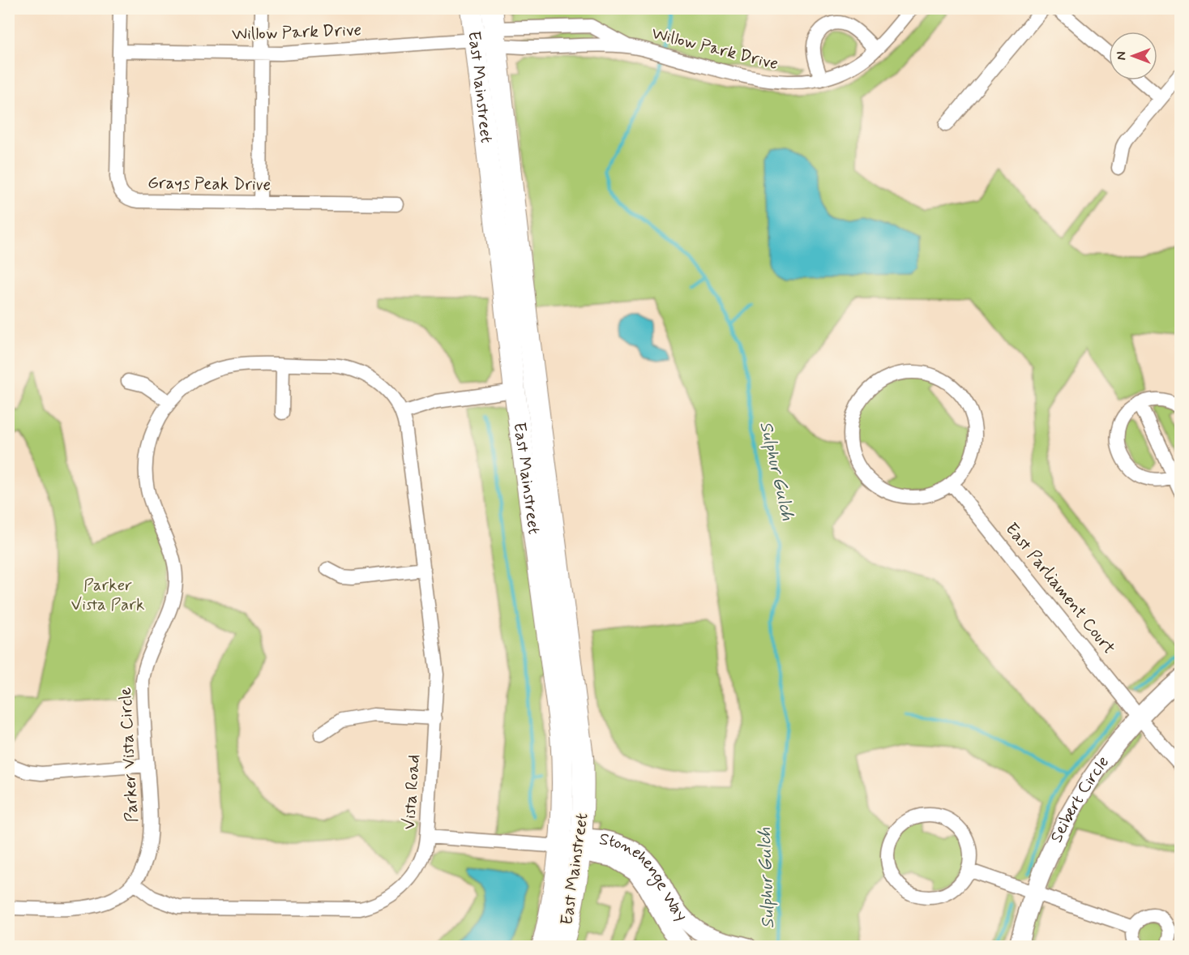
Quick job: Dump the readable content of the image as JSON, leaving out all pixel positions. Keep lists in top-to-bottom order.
{
  "streets": {
    "main road": ["East Mainstreet"],
    "street": [
      "Willow Park Drive",
      "Grays Peak Drive",
      "East Parliament Court",
      "Parker Vista Circle",
      "Vista Road",
      "Seibert Circle",
      "Stonehenge Way"
    ]
  },
  "crossings": [
    ["Willow Park Drive", "East Mainstreet"],
    ["Willow Park Drive", "Grays Peak Drive"],
    ["East Mainstreet", "Stonehenge Way"],
    ["East Parliament Court", "Seibert Circle"],
    ["Parker Vista Circle", "Vista Road"],
    ["Vista Road", "Stonehenge Way"]
  ],
  "water": ["Sulphur Gulch"],
  "parks": ["Parker Vista Park"],
  "north": "left"
}
